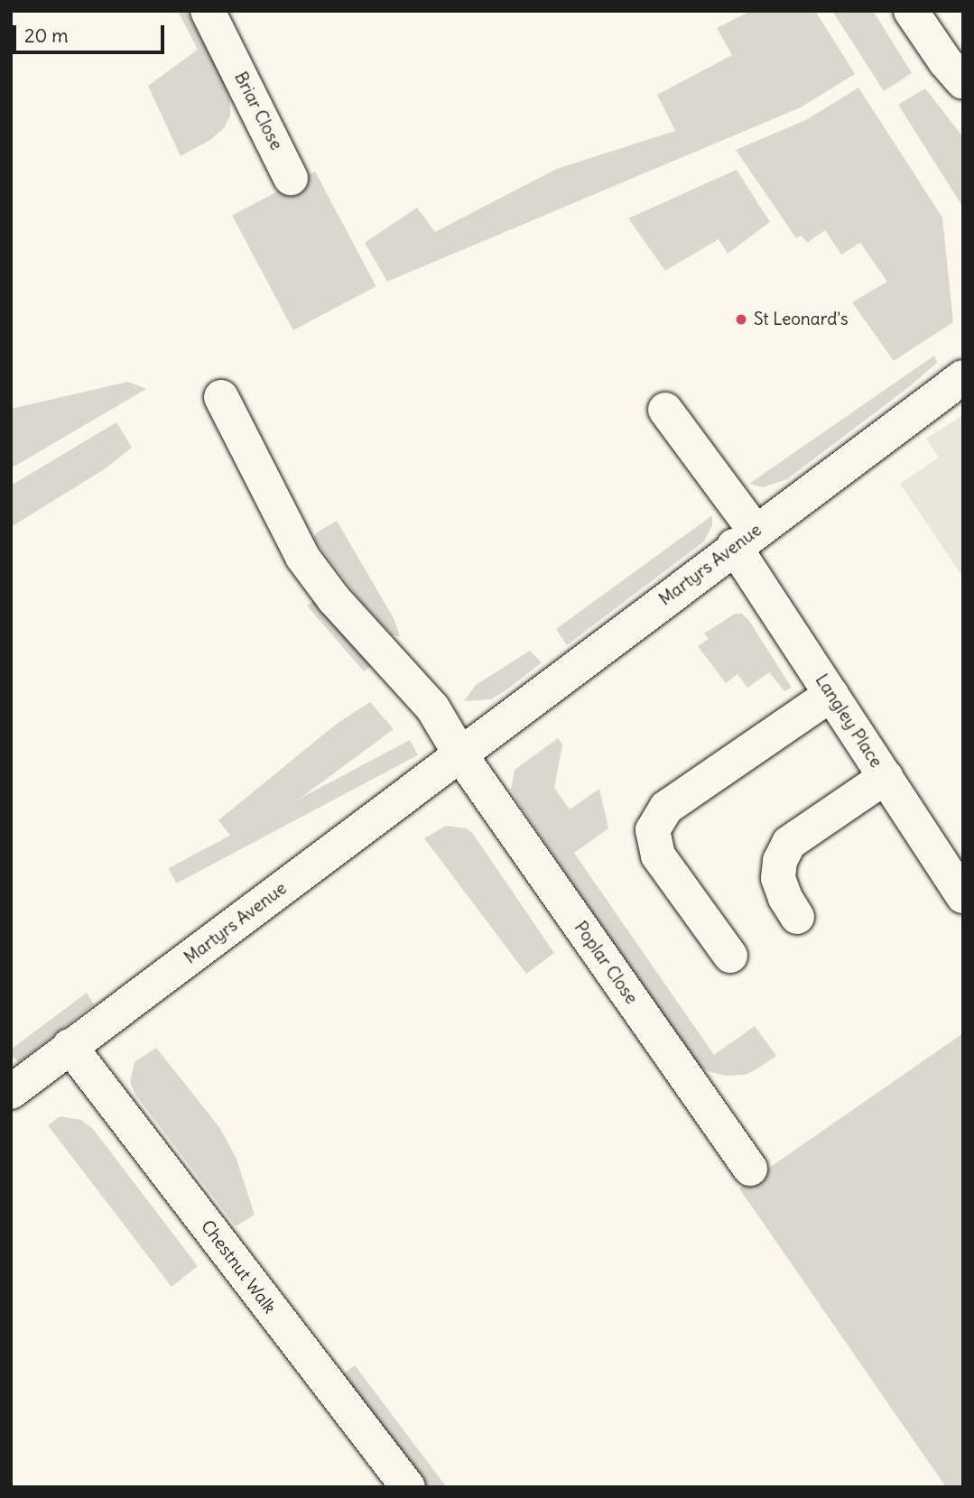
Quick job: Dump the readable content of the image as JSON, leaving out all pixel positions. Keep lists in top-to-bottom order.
{
  "streets": {
    "street": [
      "Briar Close",
      "Martyrs Avenue",
      "Langley Place",
      "Poplar Close",
      "Chestnut Walk"
    ]
  },
  "crossings": [
    ["Martyrs Avenue", "Langley Place"],
    ["Martyrs Avenue", "Poplar Close"],
    ["Martyrs Avenue", "Chestnut Walk"]
  ],
  "places": ["St Leonard's"],
  "scale_bar": "20 m"
}
